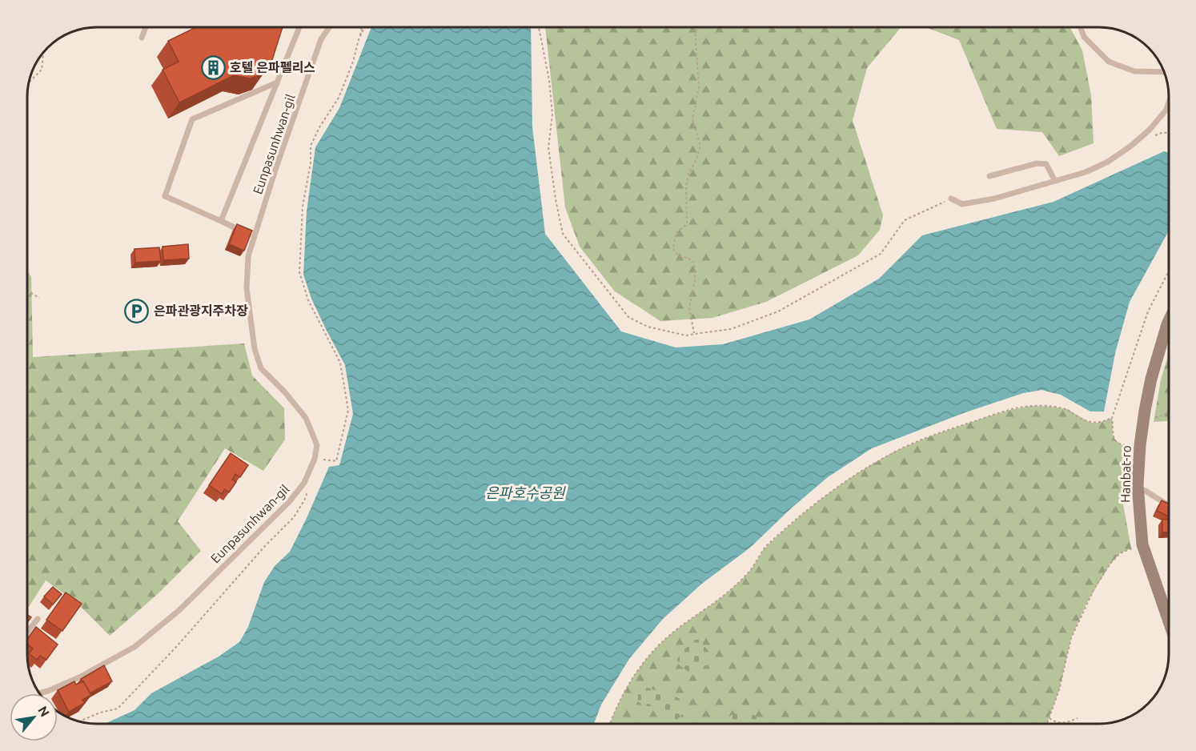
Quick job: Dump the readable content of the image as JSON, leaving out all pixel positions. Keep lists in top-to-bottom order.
{
  "streets": {
    "street": ["Hanbat-ro"],
    "lane": ["Eunpasunhwan-gil"]
  },
  "water": ["은파호수공원"],
  "places": {
    "building": ["호텔 은파펠리스"],
    "parking": ["은파관광지주차장"]
  },
  "north": "top right"
}
